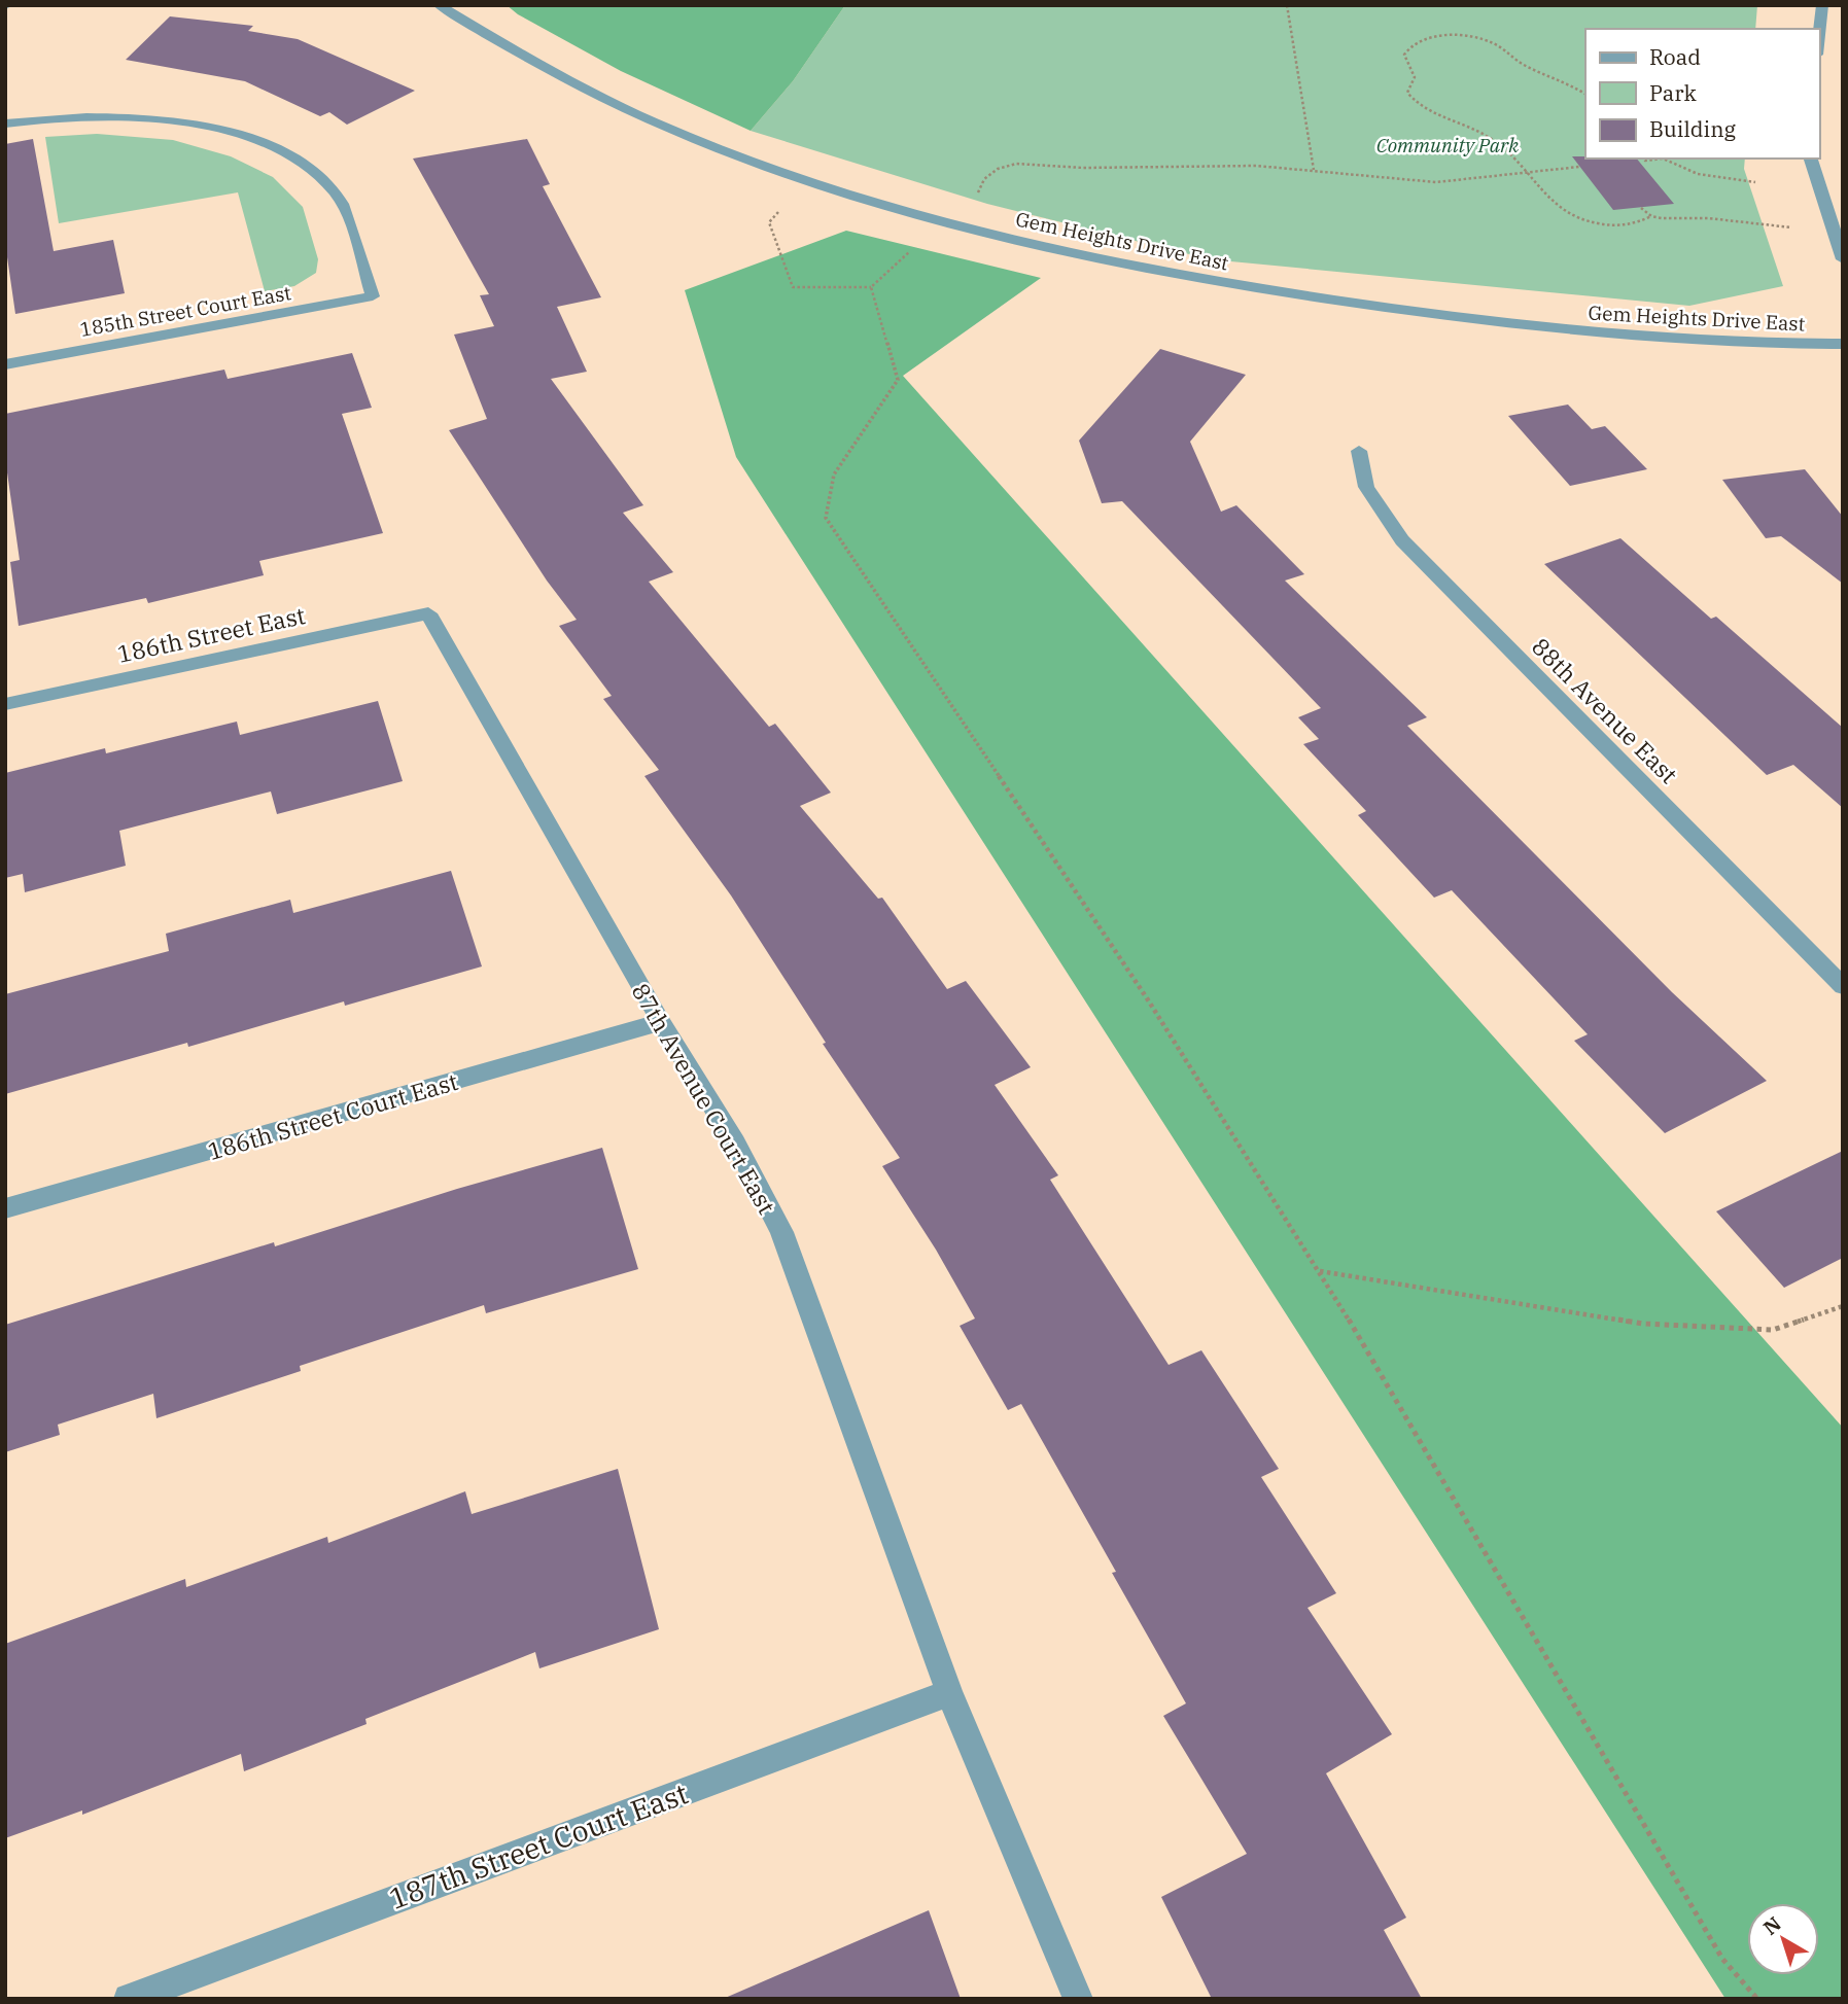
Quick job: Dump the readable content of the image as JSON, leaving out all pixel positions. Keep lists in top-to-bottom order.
{
  "streets": {
    "street": [
      "Gem Heights Drive East",
      "185th Street Court East",
      "186th Street East",
      "88th Avenue East",
      "87th Avenue Court East",
      "186th Street Court East",
      "187th Street Court East"
    ]
  },
  "crossings": [
    ["186th Street East", "87th Avenue Court East"],
    ["87th Avenue Court East", "186th Street Court East"],
    ["87th Avenue Court East", "187th Street Court East"]
  ],
  "parks": ["Community Park"],
  "legend": ["Road", "Park", "Building"],
  "north": "top left"
}
